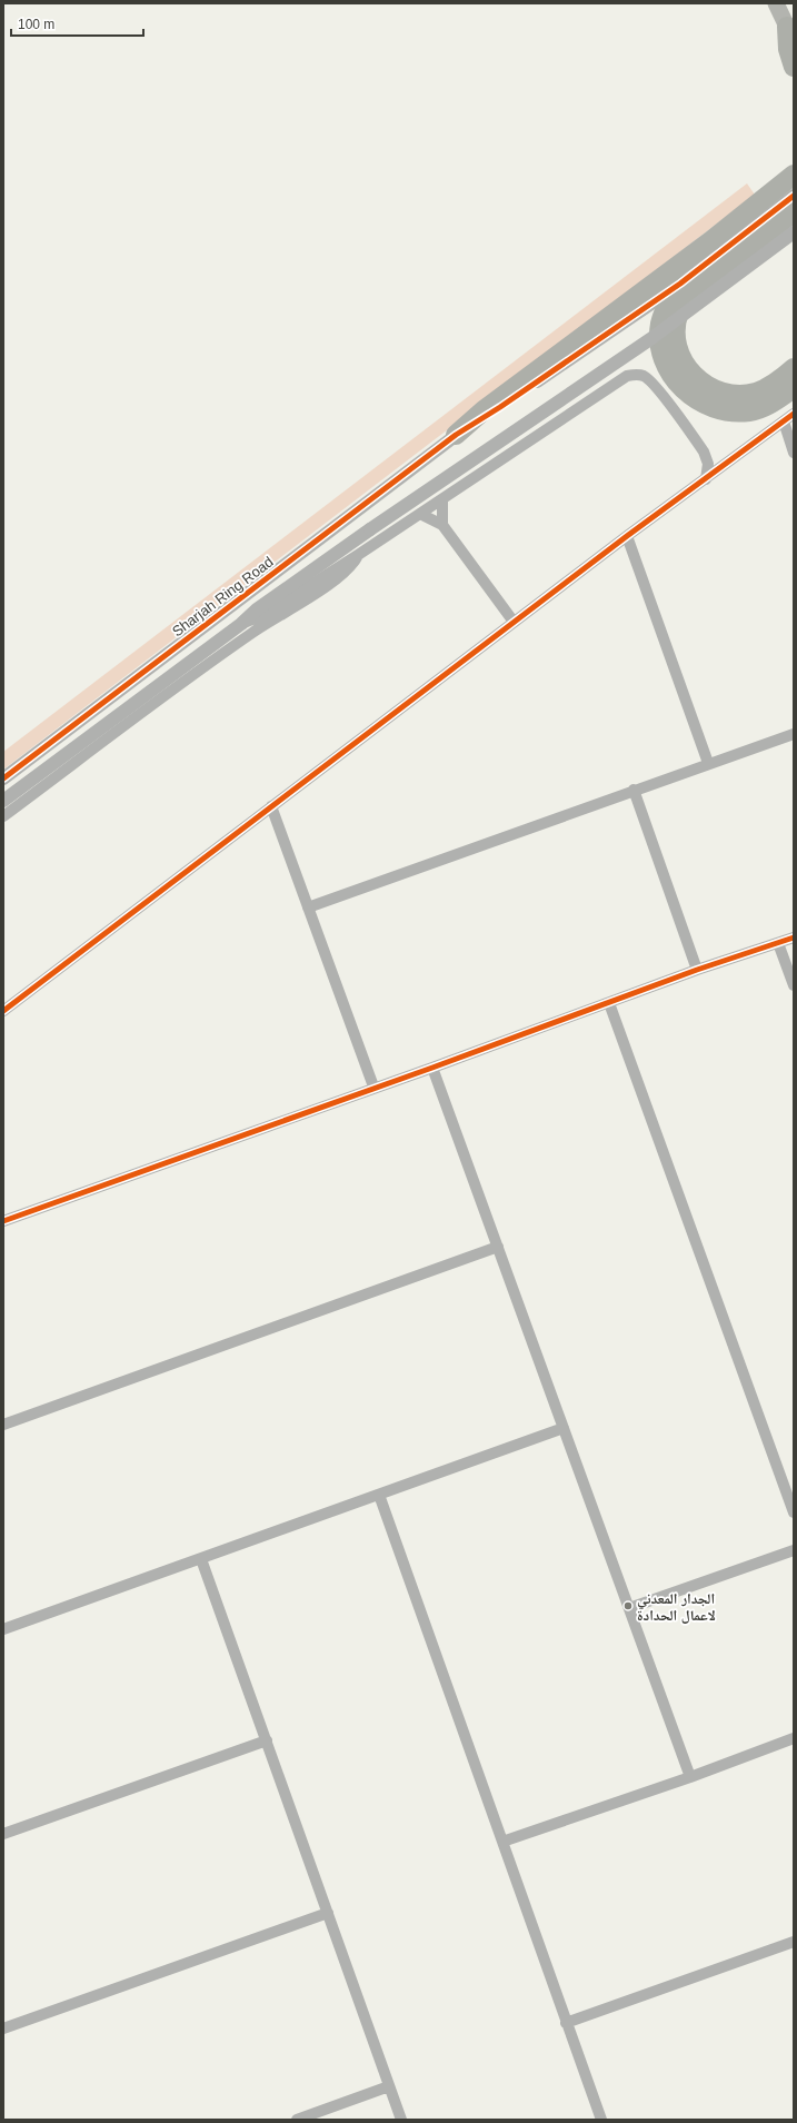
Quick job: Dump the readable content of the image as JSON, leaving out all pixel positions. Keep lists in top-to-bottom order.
{
  "streets": {
    "street": ["Sharjah Ring Road"]
  },
  "places": ["الجدار المعدني لاعمال الحدادة"],
  "scale_bar": "100 m"
}
